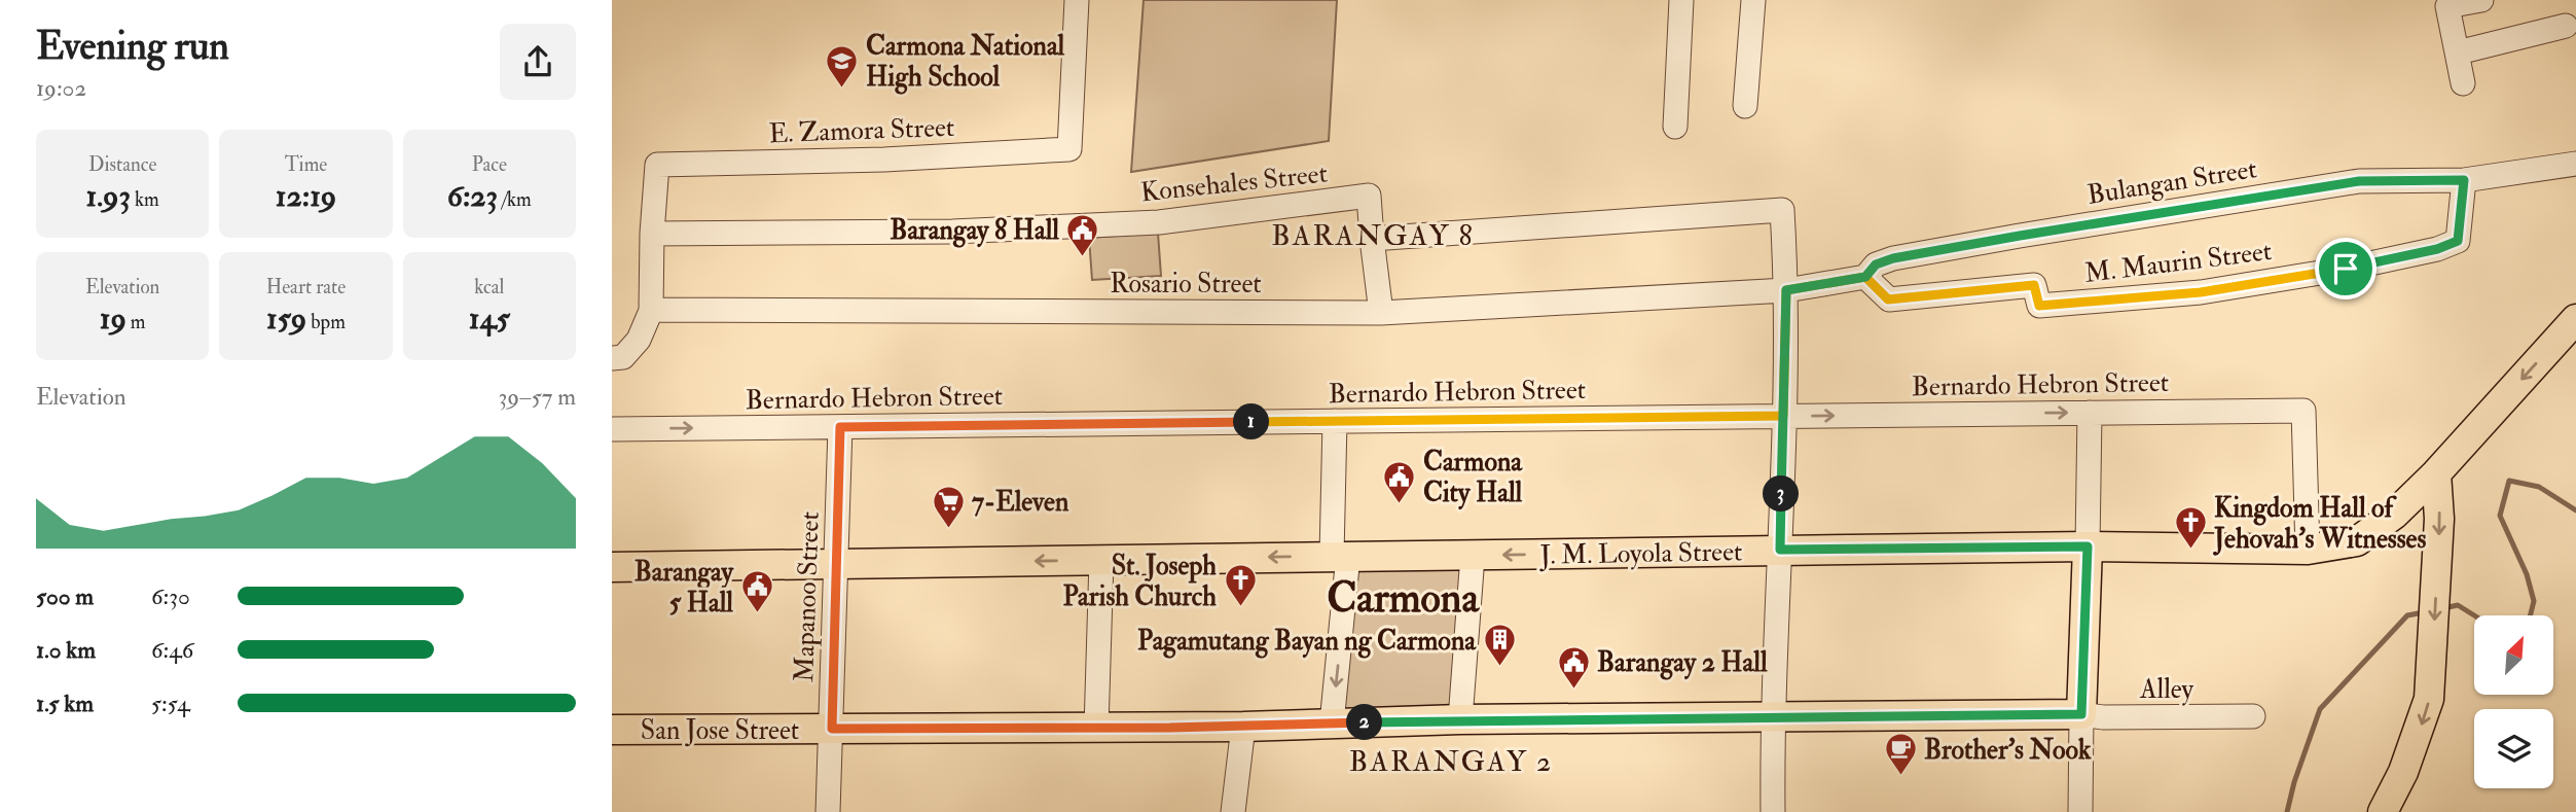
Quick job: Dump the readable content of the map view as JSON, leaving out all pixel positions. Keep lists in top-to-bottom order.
{
  "streets": {
    "main road": ["J. M. Loyola Street", "San Jose Street"],
    "street": [
      "E. Zamora Street",
      "Bulangan Street",
      "Konsehales Street",
      "M. Maurin Street",
      "Rosario Street",
      "Bernardo Hebron Street",
      "Mapanoo Street",
      "Alley"
    ]
  },
  "crossings": [
    ["E. Zamora Street", "Konsehales Street"],
    ["Bulangan Street", "M. Maurin Street"],
    ["Bulangan Street", "Rosario Street"],
    ["Bernardo Hebron Street", "J. M. Loyola Street"],
    ["Bernardo Hebron Street", "Mapanoo Street"],
    ["J. M. Loyola Street", "Mapanoo Street"],
    ["Mapanoo Street", "San Jose Street"],
    ["Alley", "San Jose Street"]
  ],
  "one_way": ["J. M. Loyola Street"],
  "districts": ["BARANGAY 8", "Carmona", "BARANGAY 2"],
  "places": {
    "school or university": ["Carmona National High School"],
    "public building": [
      "Barangay 8 Hall",
      "Carmona City Hall",
      "Barangay 5 Hall",
      "Barangay 2 Hall"
    ],
    "supermarket": ["7-Eleven"],
    "church": ["Kingdom Hall of Jehovah's Witnesses", "St. Joseph Parish Church"],
    "building": ["Pagamutang Bayan ng Carmona"],
    "cafe": ["Brother's Nook"]
  },
  "north": "top right",
  "page": {
    "heading": ["Evening run", "19:02"],
    "stats": [
      ["Distance", "1.93 km"],
      ["Time", "12:19"],
      ["Pace", "6:23 /km"],
      ["Elevation", "19 m"],
      ["Heart rate", "159 bpm"],
      ["kcal", "145"]
    ],
    "chart": ["Elevation", "39–57 m"],
    "pins": ["1", "3", "2"],
    "list": [
      {
        "name": "500 m",
        "note": "6:30"
      },
      {
        "name": "1.0 km",
        "note": "6:46"
      },
      {
        "name": "1.5 km",
        "note": "5:54"
      }
    ]
  }
}
